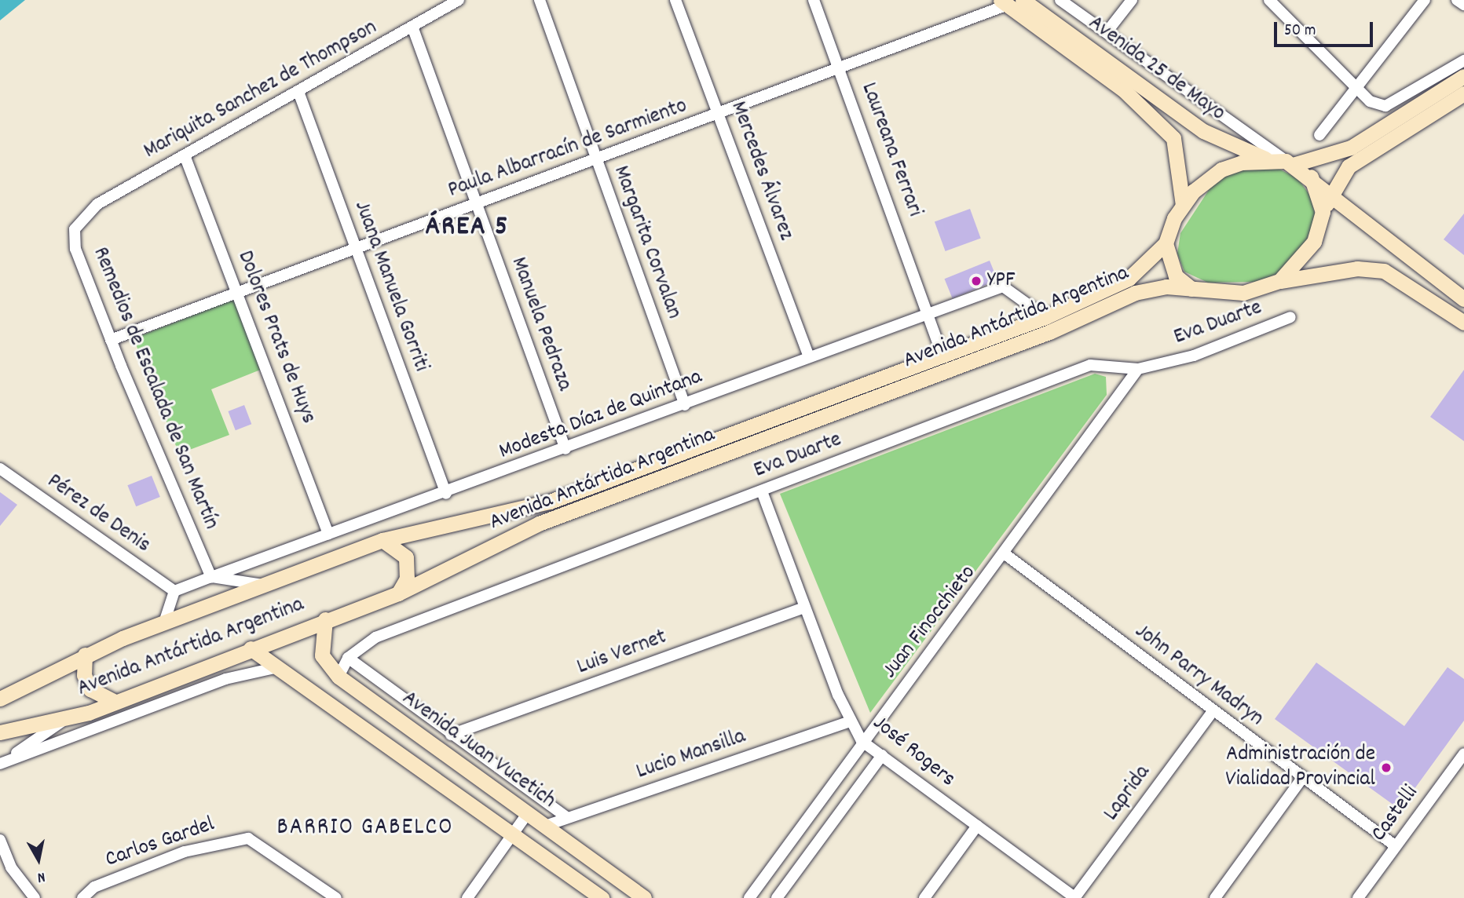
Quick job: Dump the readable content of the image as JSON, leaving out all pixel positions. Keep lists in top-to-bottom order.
{
  "streets": {
    "main road": ["Avenida 25 de Mayo", "Avenida Antártida Argentina", "Avenida Juan Vucetich"],
    "street": [
      "Mariquita Sanchez de Thompson",
      "Paula Albarracín de Sarmiento",
      "Laureana Ferrari",
      "Mercedes Álvarez",
      "Margarita Corvalan",
      "Juana Manuela Gorriti",
      "Eva Duarte",
      "Manuela Pedraza",
      "Dolores Prats de Huys",
      "Remedios de Escalada de San Martín",
      "Modesta Díaz de Quintana",
      "Pérez de Denis",
      "Juan Finocchieto",
      "Luis Vernet",
      "John Parry Madryn",
      "José Rogers",
      "Lucio Mansilla",
      "Laprida",
      "Castelli",
      "Carlos Gardel"
    ]
  },
  "crossings": [
    ["Avenida 25 de Mayo", "Paula Albarracín de Sarmiento"],
    ["Avenida 25 de Mayo", "Avenida Antártida Argentina"],
    ["Mariquita Sanchez de Thompson", "Juana Manuela Gorriti"],
    ["Mariquita Sanchez de Thompson", "Manuela Pedraza"],
    ["Mariquita Sanchez de Thompson", "Dolores Prats de Huys"],
    ["Mariquita Sanchez de Thompson", "Remedios de Escalada de San Martín"],
    ["Paula Albarracín de Sarmiento", "Laureana Ferrari"],
    ["Paula Albarracín de Sarmiento", "Mercedes Álvarez"],
    ["Paula Albarracín de Sarmiento", "Margarita Corvalan"],
    ["Paula Albarracín de Sarmiento", "Juana Manuela Gorriti"],
    ["Paula Albarracín de Sarmiento", "Manuela Pedraza"],
    ["Paula Albarracín de Sarmiento", "Dolores Prats de Huys"],
    ["Paula Albarracín de Sarmiento", "Remedios de Escalada de San Martín"],
    ["Laureana Ferrari", "Avenida Antártida Argentina"],
    ["Laureana Ferrari", "Modesta Díaz de Quintana"],
    ["Mercedes Álvarez", "Modesta Díaz de Quintana"],
    ["Margarita Corvalan", "Modesta Díaz de Quintana"],
    ["Juana Manuela Gorriti", "Modesta Díaz de Quintana"],
    ["Avenida Antártida Argentina", "Modesta Díaz de Quintana"],
    ["Avenida Antártida Argentina", "Avenida Juan Vucetich"],
    ["Eva Duarte", "Juan Finocchieto"],
    ["Eva Duarte", "Avenida Juan Vucetich"],
    ["Eva Duarte", "José Rogers"],
    ["Manuela Pedraza", "Modesta Díaz de Quintana"],
    ["Dolores Prats de Huys", "Modesta Díaz de Quintana"],
    ["Remedios de Escalada de San Martín", "Modesta Díaz de Quintana"],
    ["Modesta Díaz de Quintana", "Pérez de Denis"],
    ["Juan Finocchieto", "John Parry Madryn"],
    ["Juan Finocchieto", "José Rogers"],
    ["Luis Vernet", "José Rogers"],
    ["John Parry Madryn", "Laprida"],
    ["John Parry Madryn", "Castelli"],
    ["Avenida Juan Vucetich", "Lucio Mansilla"],
    ["José Rogers", "Lucio Mansilla"],
    ["José Rogers", "Laprida"]
  ],
  "districts": ["ÁREA 5", "BARRIO GABELCO"],
  "places": ["YPF", "Administración de Vialidad Provincial"],
  "scale_bar": "50 m",
  "north": "bottom"
}
